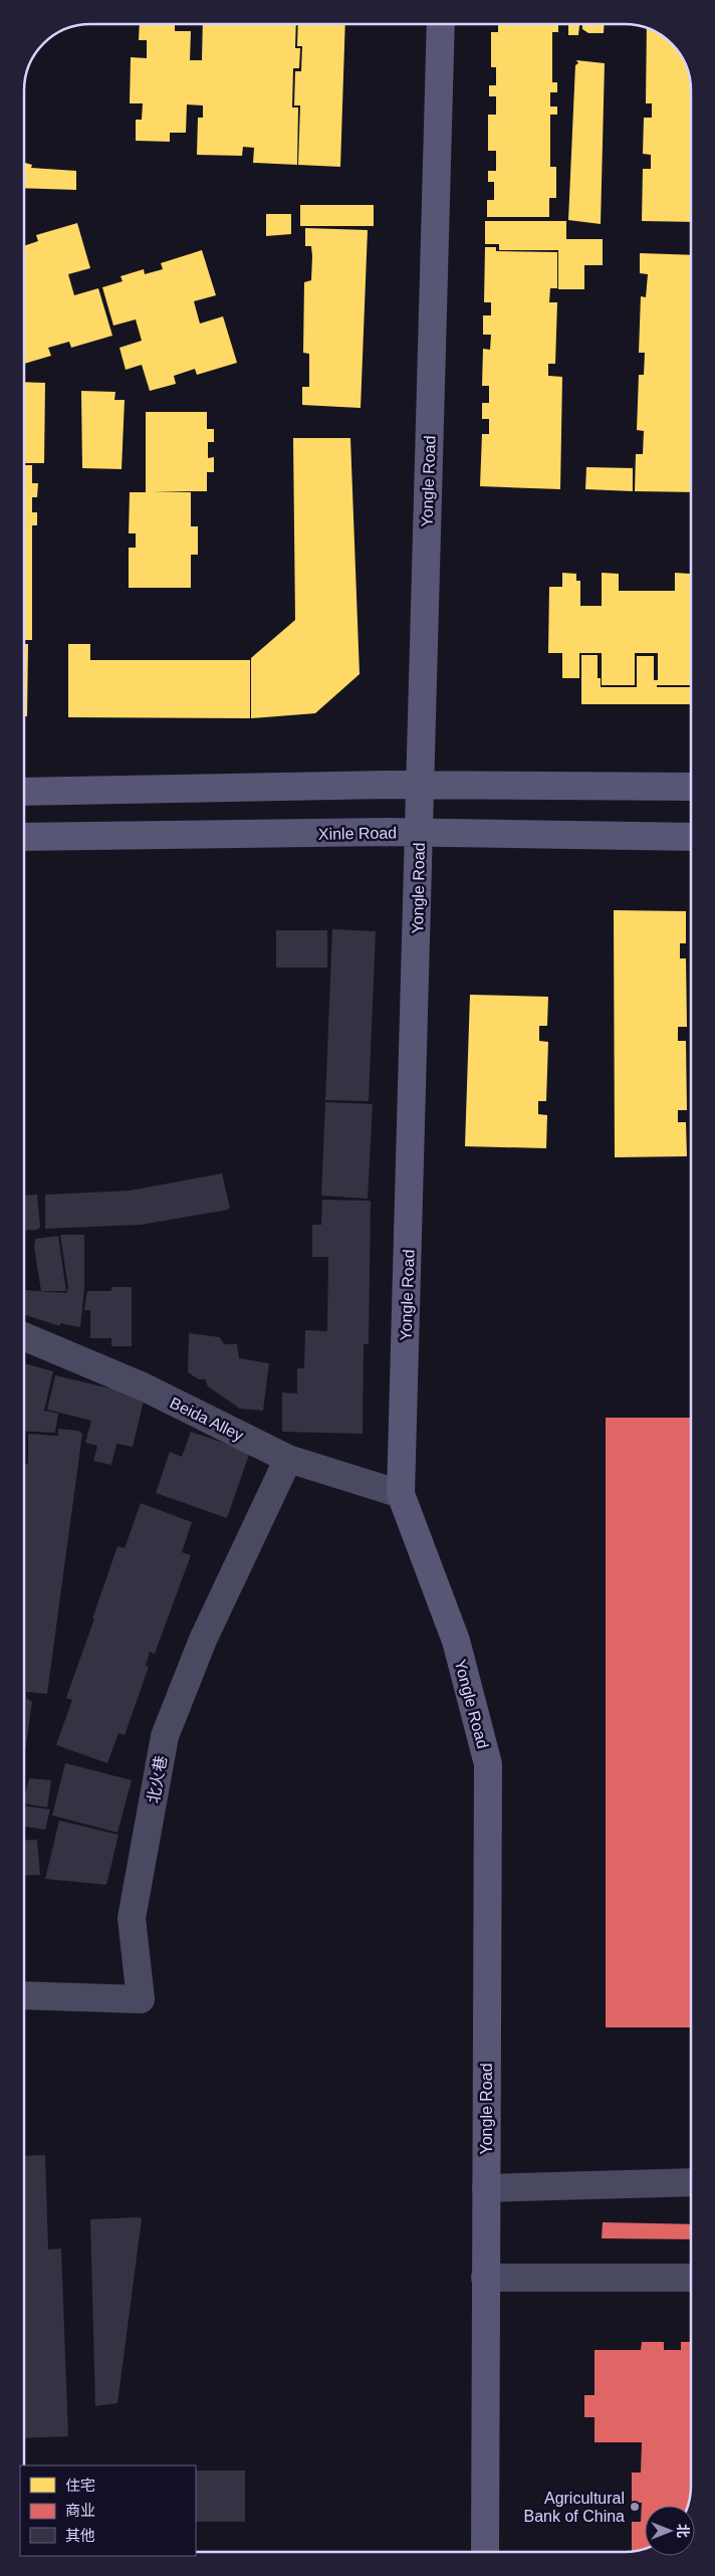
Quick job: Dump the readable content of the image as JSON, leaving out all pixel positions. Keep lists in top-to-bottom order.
{
  "streets": {
    "street": [
      "Yongle Road",
      "Xinle Road",
      "Beida Alley",
      "北火巷"
    ]
  },
  "crossings": [
    ["Yongle Road", "Xinle Road"],
    ["Yongle Road", "Beida Alley"],
    ["Beida Alley", "北火巷"]
  ],
  "places": ["Agricultural Bank of China"],
  "legend": ["住宅", "商业", "其他"],
  "north": "right"
}
